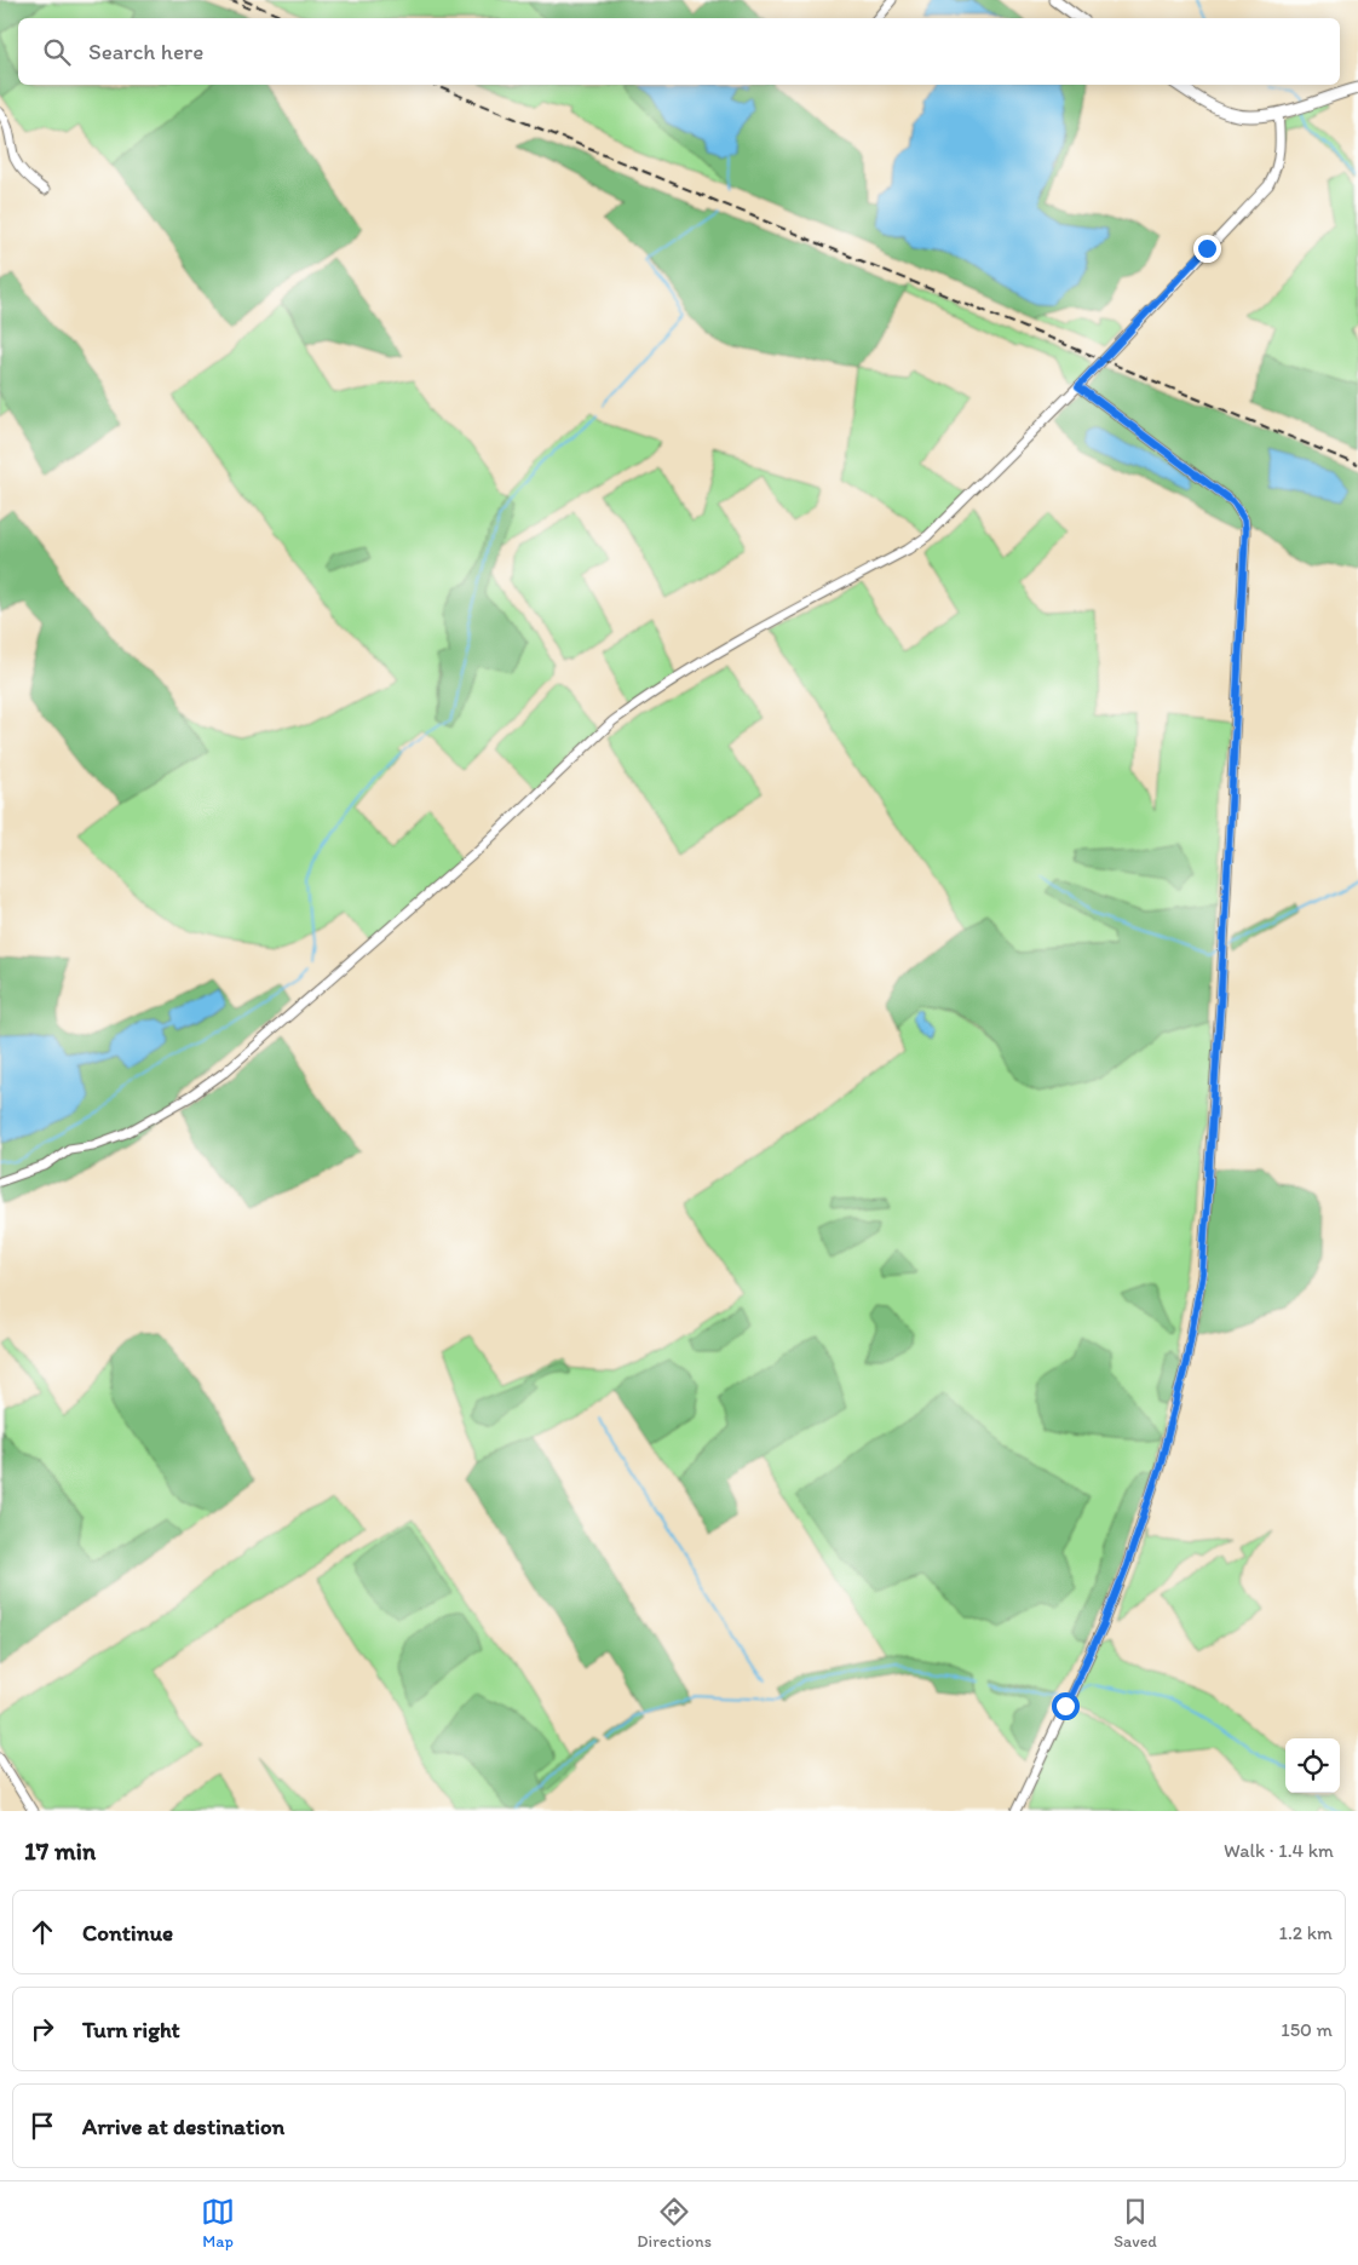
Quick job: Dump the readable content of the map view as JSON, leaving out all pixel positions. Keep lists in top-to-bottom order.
{
  "page": {
    "search": "Search here",
    "heading": ["17 min", "Walk · 1.4 km"],
    "list": [
      ["Continue", "1.2 km"],
      ["Turn right", "150 m"],
      "Arrive at destination"
    ],
    "nav": ["Map", "Directions", "Saved"]
  }
}
